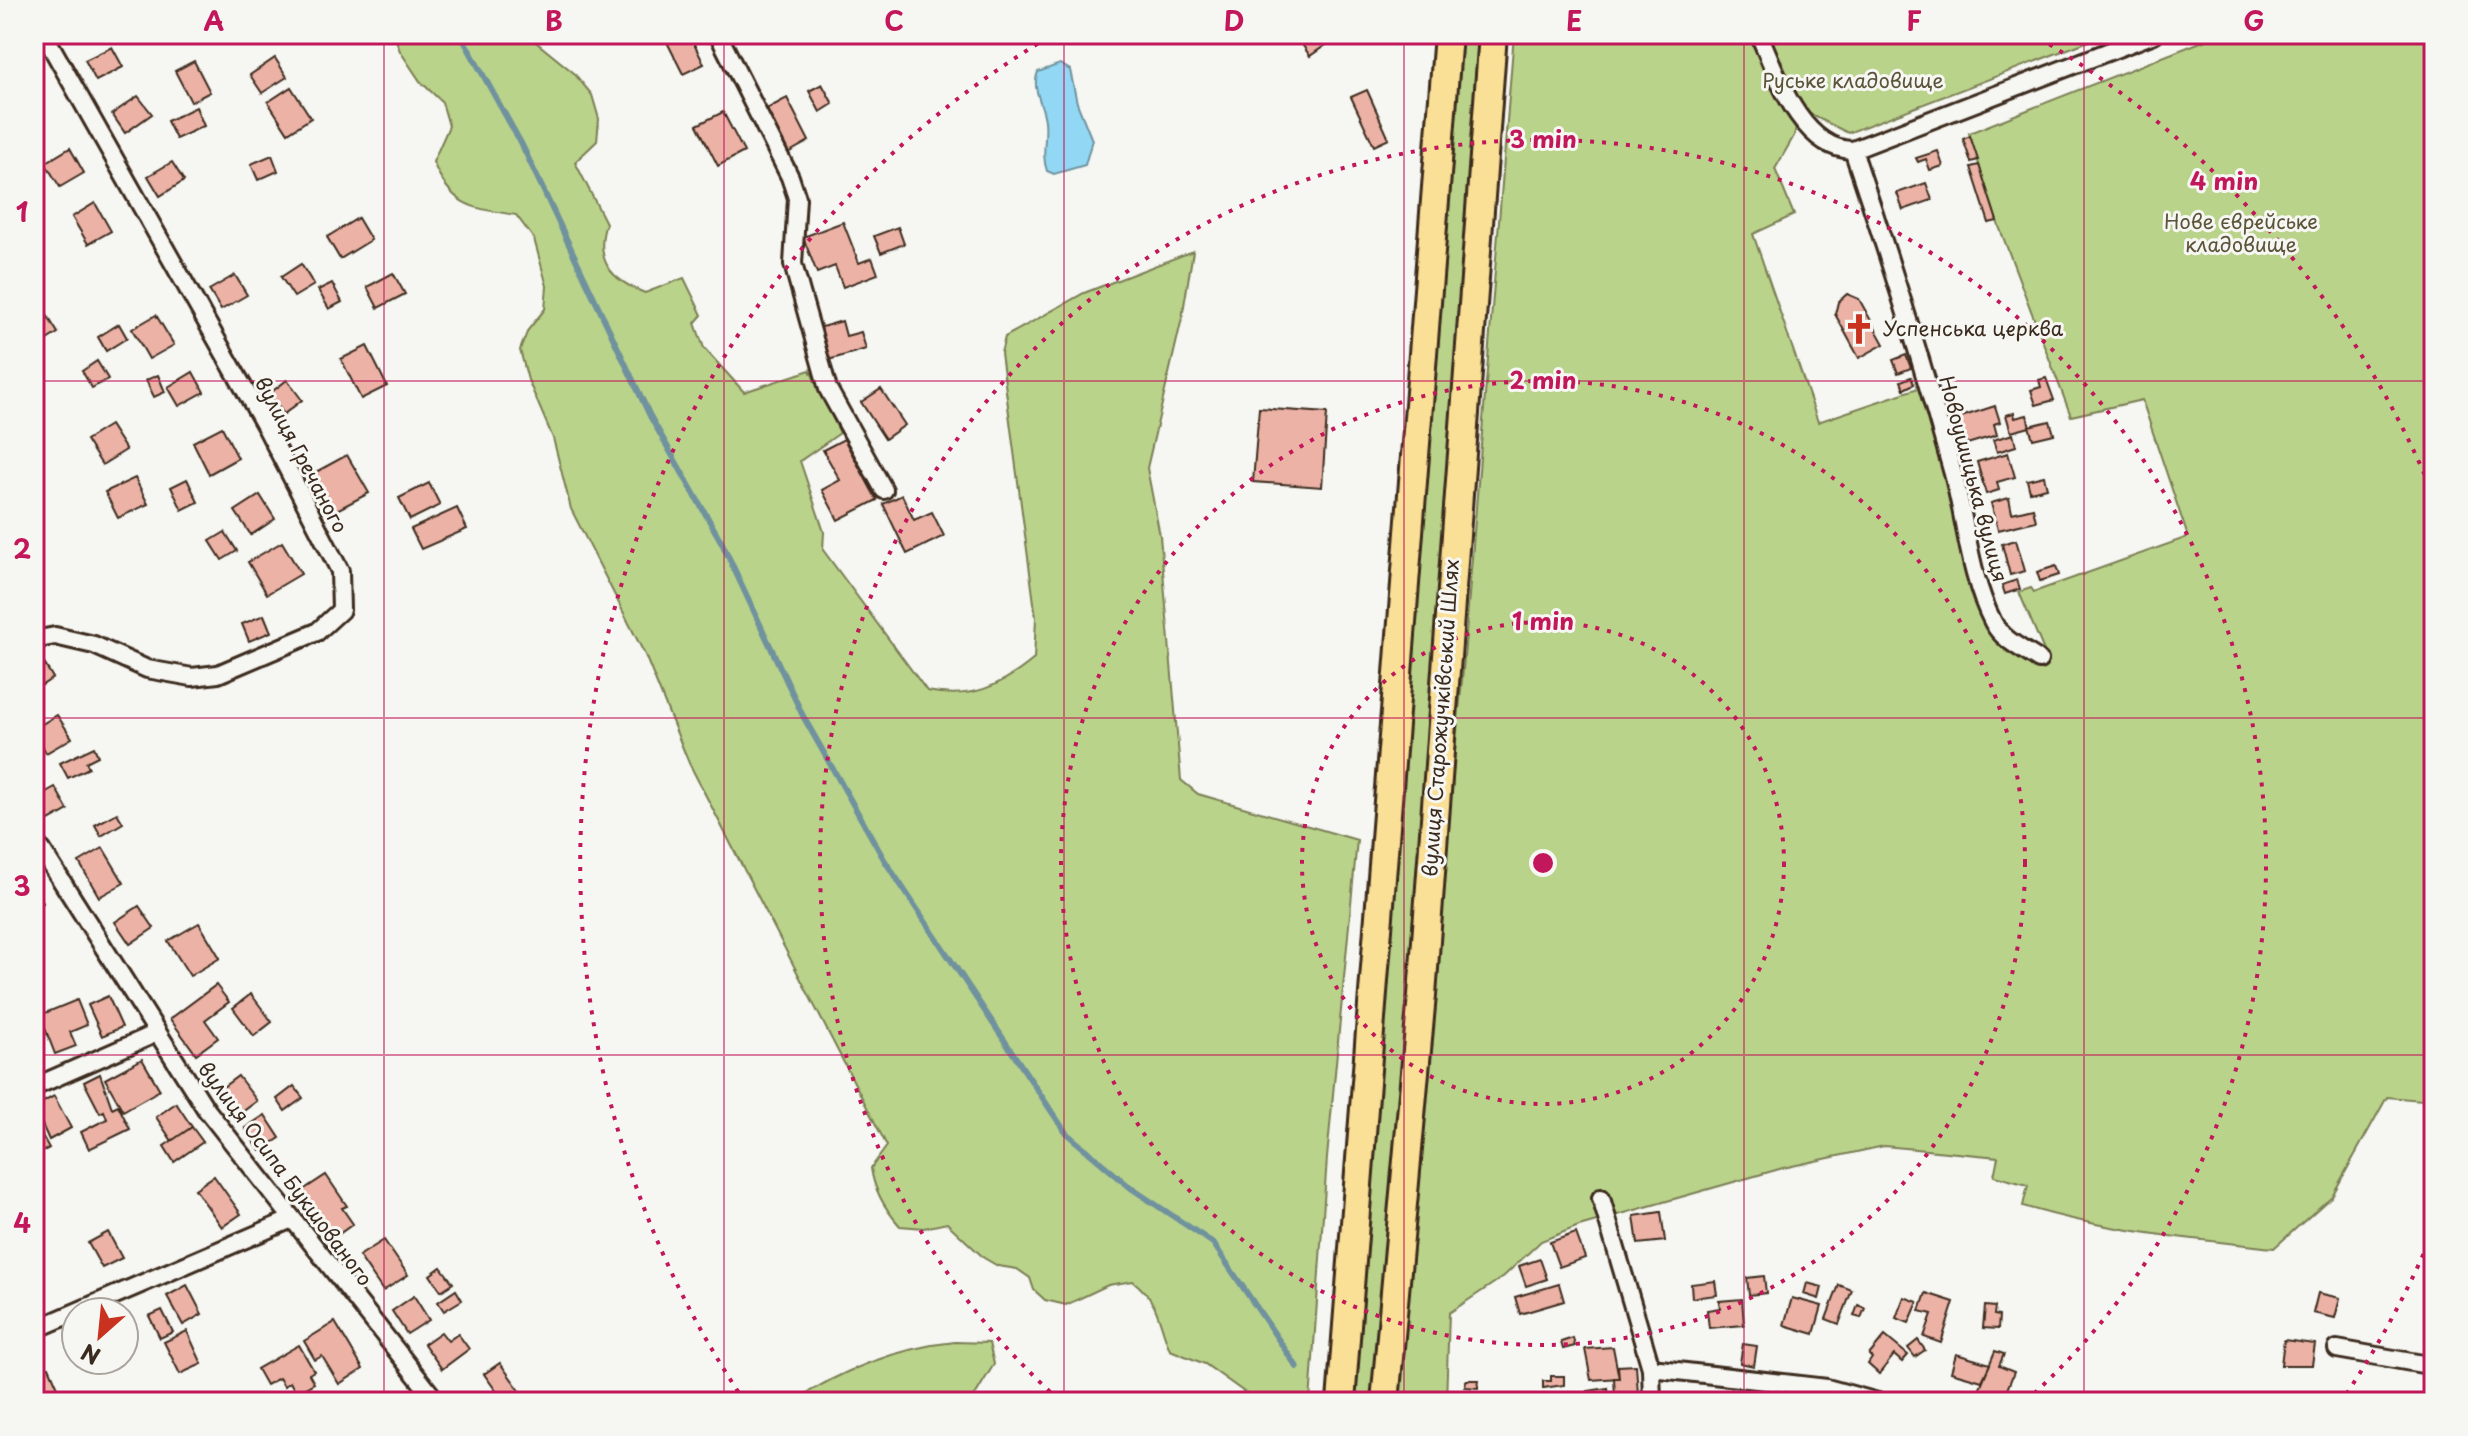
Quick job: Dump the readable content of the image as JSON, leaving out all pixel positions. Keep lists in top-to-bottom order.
{
  "streets": {
    "main road": ["вулиця Старожучківський Шлях"],
    "street": ["вулиця Гречаного", "Новоушицька вулиця", "вулиця Осипа Букшованого"]
  },
  "parks": ["Руське кладовище", "Нове єврейське кладовище"],
  "places": {
    "church": ["Успенська церква"]
  },
  "north": "bottom left",
  "grid": {
    "columns": [
      "A",
      "B",
      "C",
      "D",
      "E",
      "F",
      "G"
    ],
    "rows": [
      "1",
      "2",
      "3",
      "4"
    ]
  },
  "rings": [
    "3 min",
    "4 min",
    "2 min",
    "1 min"
  ]
}
